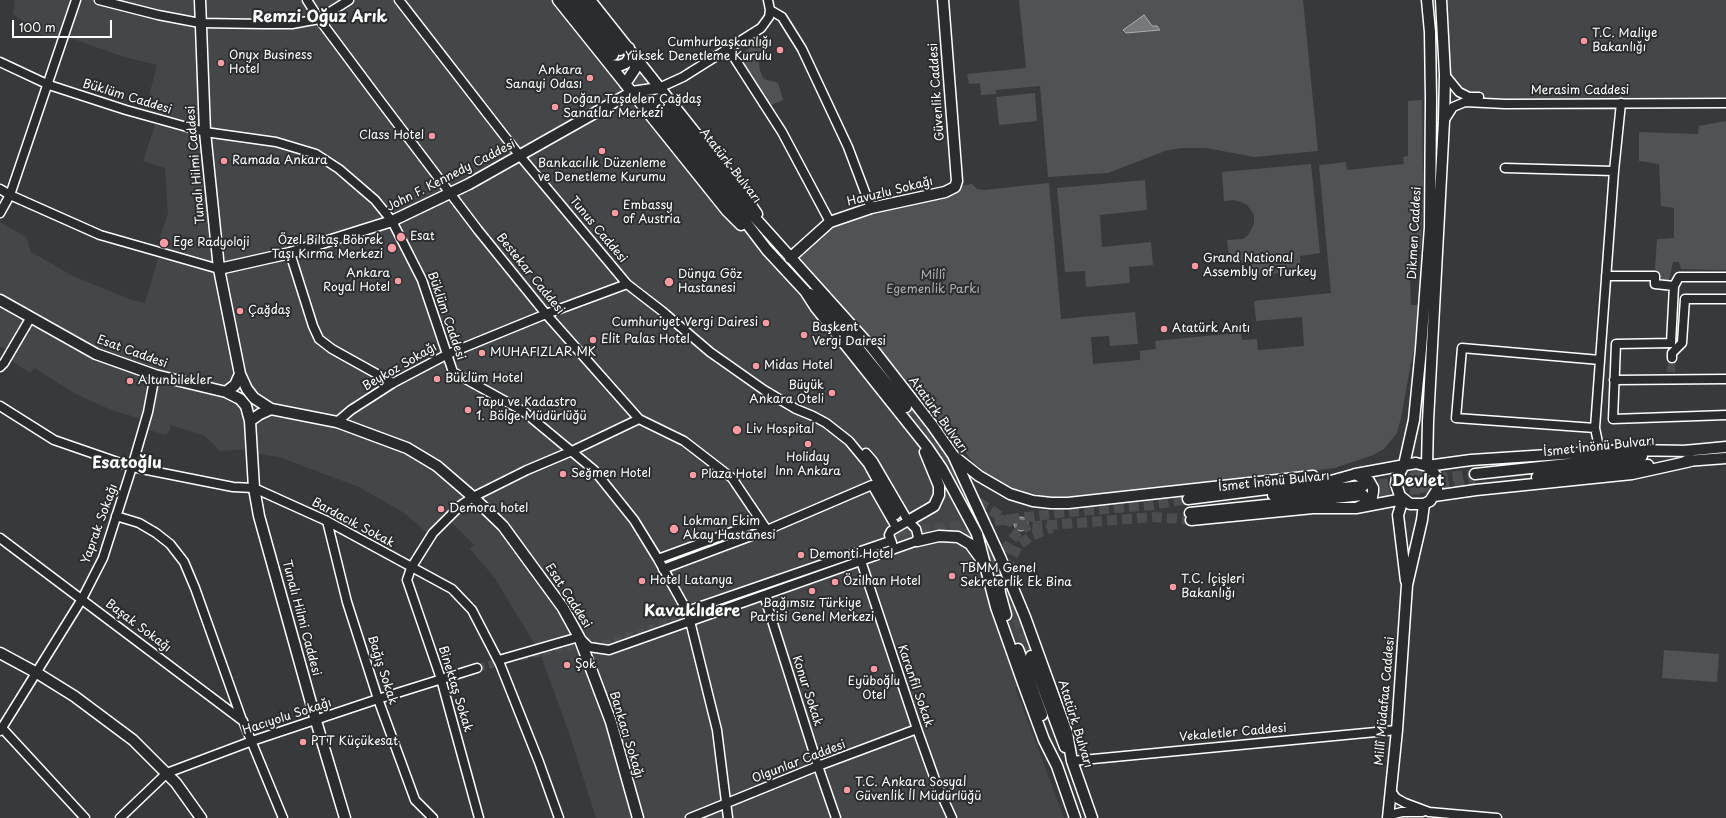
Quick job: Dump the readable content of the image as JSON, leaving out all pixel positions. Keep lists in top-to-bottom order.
{
  "streets": {
    "main road": [
      "Güvenlik Caddesi",
      "Tunalı Hilmi Caddesi",
      "Atatürk Bulvarı",
      "John F. Kennedy Caddesi",
      "Havuzlu Sokağı",
      "Dikmen Caddesi",
      "Esat Caddesi",
      "İsmet İnönü Bulvarı",
      "Millî Müdafaa Caddesi",
      "Bankacı Sokağı"
    ],
    "street": [
      "Merasim Caddesi",
      "Büklüm Caddesi",
      "Tunus Caddesi",
      "Bestekar Caddesi",
      "Beykoz Sokağı",
      "Bardacık Sokak",
      "Yaprak Sokağı",
      "Başak Sokağı",
      "Bağış Sokak",
      "Karanfil Sokak",
      "Binektaş Sokak",
      "Konur Sokak",
      "Hacıyolu Sokağı",
      "Vekaletler Caddesi",
      "Olgunlar Caddesi"
    ]
  },
  "crossings": [
    ["Merasim Caddesi", "Dikmen Caddesi"],
    ["Güvenlik Caddesi", "Havuzlu Sokağı"],
    ["Büklüm Caddesi", "Tunalı Hilmi Caddesi"],
    ["Büklüm Caddesi", "John F. Kennedy Caddesi"],
    ["Büklüm Caddesi", "Esat Caddesi"],
    ["Büklüm Caddesi", "Beykoz Sokağı"],
    ["Büklüm Caddesi", "Olgunlar Caddesi"],
    ["Tunalı Hilmi Caddesi", "John F. Kennedy Caddesi"],
    ["Tunalı Hilmi Caddesi", "Esat Caddesi"],
    ["Tunalı Hilmi Caddesi", "Bardacık Sokak"],
    ["Tunalı Hilmi Caddesi", "Hacıyolu Sokağı"],
    ["Atatürk Bulvarı", "Havuzlu Sokağı"],
    ["Atatürk Bulvarı", "Vekaletler Caddesi"],
    ["John F. Kennedy Caddesi", "Tunus Caddesi"],
    ["John F. Kennedy Caddesi", "Bestekar Caddesi"],
    ["Tunus Caddesi", "Esat Caddesi"],
    ["Tunus Caddesi", "Beykoz Sokağı"],
    ["Dikmen Caddesi", "Millî Müdafaa Caddesi"],
    ["Bestekar Caddesi", "Beykoz Sokağı"],
    ["Esat Caddesi", "Beykoz Sokağı"],
    ["Esat Caddesi", "Yaprak Sokağı"],
    ["Esat Caddesi", "Karanfil Sokak"],
    ["Esat Caddesi", "Konur Sokak"],
    ["Esat Caddesi", "Bankacı Sokağı"],
    ["Bardacık Sokak", "Yaprak Sokağı"],
    ["Bardacık Sokak", "Bağış Sokak"],
    ["Bardacık Sokak", "Binektaş Sokak"],
    ["Yaprak Sokağı", "Başak Sokağı"],
    ["Başak Sokağı", "Hacıyolu Sokağı"],
    ["Bağış Sokak", "Hacıyolu Sokağı"],
    ["Karanfil Sokak", "Olgunlar Caddesi"],
    ["Binektaş Sokak", "Hacıyolu Sokağı"],
    ["Konur Sokak", "Olgunlar Caddesi"],
    ["Millî Müdafaa Caddesi", "Vekaletler Caddesi"]
  ],
  "districts": [
    "Remzi Oğuz Arık",
    "Esatoğlu",
    "Devlet",
    "Kavaklıdere"
  ],
  "parks": ["Millî Egemenlik Parkı"],
  "places": [
    "T.C. Maliye Bakanlığı",
    "Cumhurbaşkanlığı Yüksek Denetleme Kurulu",
    "Onyx Business Hotel",
    "Ankara Sanayi Odası",
    "Doğan Taşdelen Çağdaş Sanatlar Merkezi",
    "Class Hotel",
    "Bankacılık Düzenleme ve Denetleme Kurumu",
    "Ramada Ankara",
    "Embassy of Austria",
    "Esat",
    "Ege Radyoloji",
    "Özel Biltaş Böbrek Taşı Kırma Merkezi",
    "Grand National Assembly of Turkey",
    "Ankara Royal Hotel",
    "Dünya Göz Hastanesi",
    "Çağdaş",
    "Cumhuriyet Vergi Dairesi",
    "Atatürk Anıtı",
    "Başkent Vergi Dairesi",
    "Elit Palas Hotel",
    "MUHAFIZLAR MK",
    "Midas Hotel",
    "Büklüm Hotel",
    "Altunbilekler",
    "Büyük Ankara Oteli",
    "Tapu ve Kadastro 1. Bölge Müdürlüğü",
    "Liv Hospital",
    "Holiday Inn Ankara",
    "Seğmen Hotel",
    "Plaza Hotel",
    "Demora hotel",
    "Lokman Ekim Akay Hastanesi",
    "Demonti Hotel",
    "TBMM Genel Sekreterlik Ek Bina",
    "Hotel Latanya",
    "Özilhan Hotel",
    "T.C. İçişleri Bakanlığı",
    "Bağımsız Türkiye Partisi Genel Merkezi",
    "Şok",
    "Eyüboğlu Otel",
    "PTT Küçükesat",
    "T.C. Ankara Sosyal Güvenlik İl Müdürlüğü"
  ],
  "scale_bar": "100 m"
}
